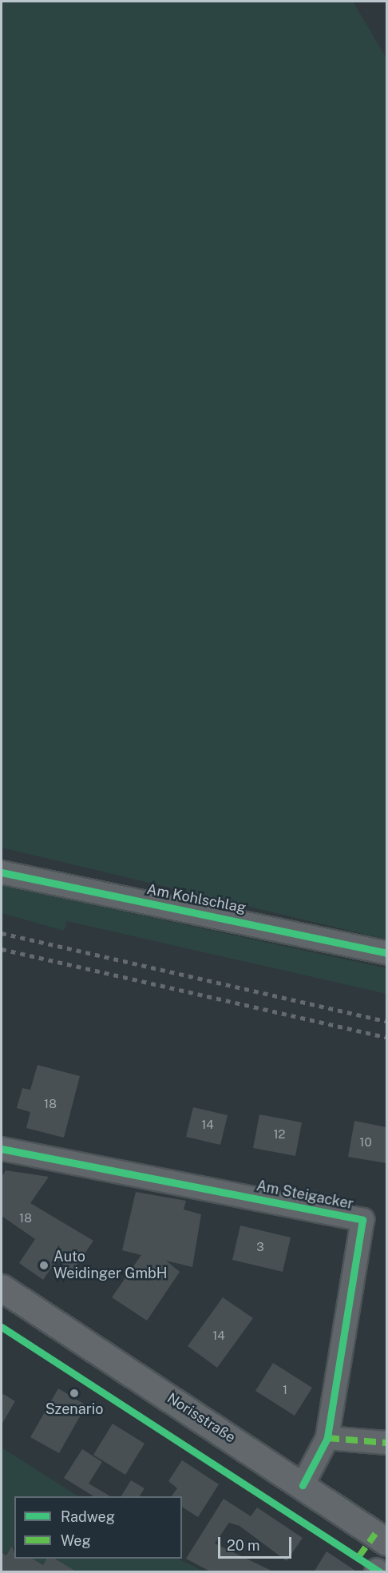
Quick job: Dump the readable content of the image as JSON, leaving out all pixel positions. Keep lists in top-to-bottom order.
{
  "streets": {
    "main road": ["Norisstraße"],
    "street": ["Am Kohlschlag", "Am Steigacker"]
  },
  "crossings": [
    ["Am Steigacker", "Norisstraße"]
  ],
  "places": ["Auto Weidinger GmbH", "Szenario"],
  "house_numbers": [
    "18",
    "14",
    "12",
    "10",
    "18",
    "3",
    "14",
    "1"
  ],
  "legend": ["Radweg", "Weg"],
  "scale_bar": "20 m"
}
